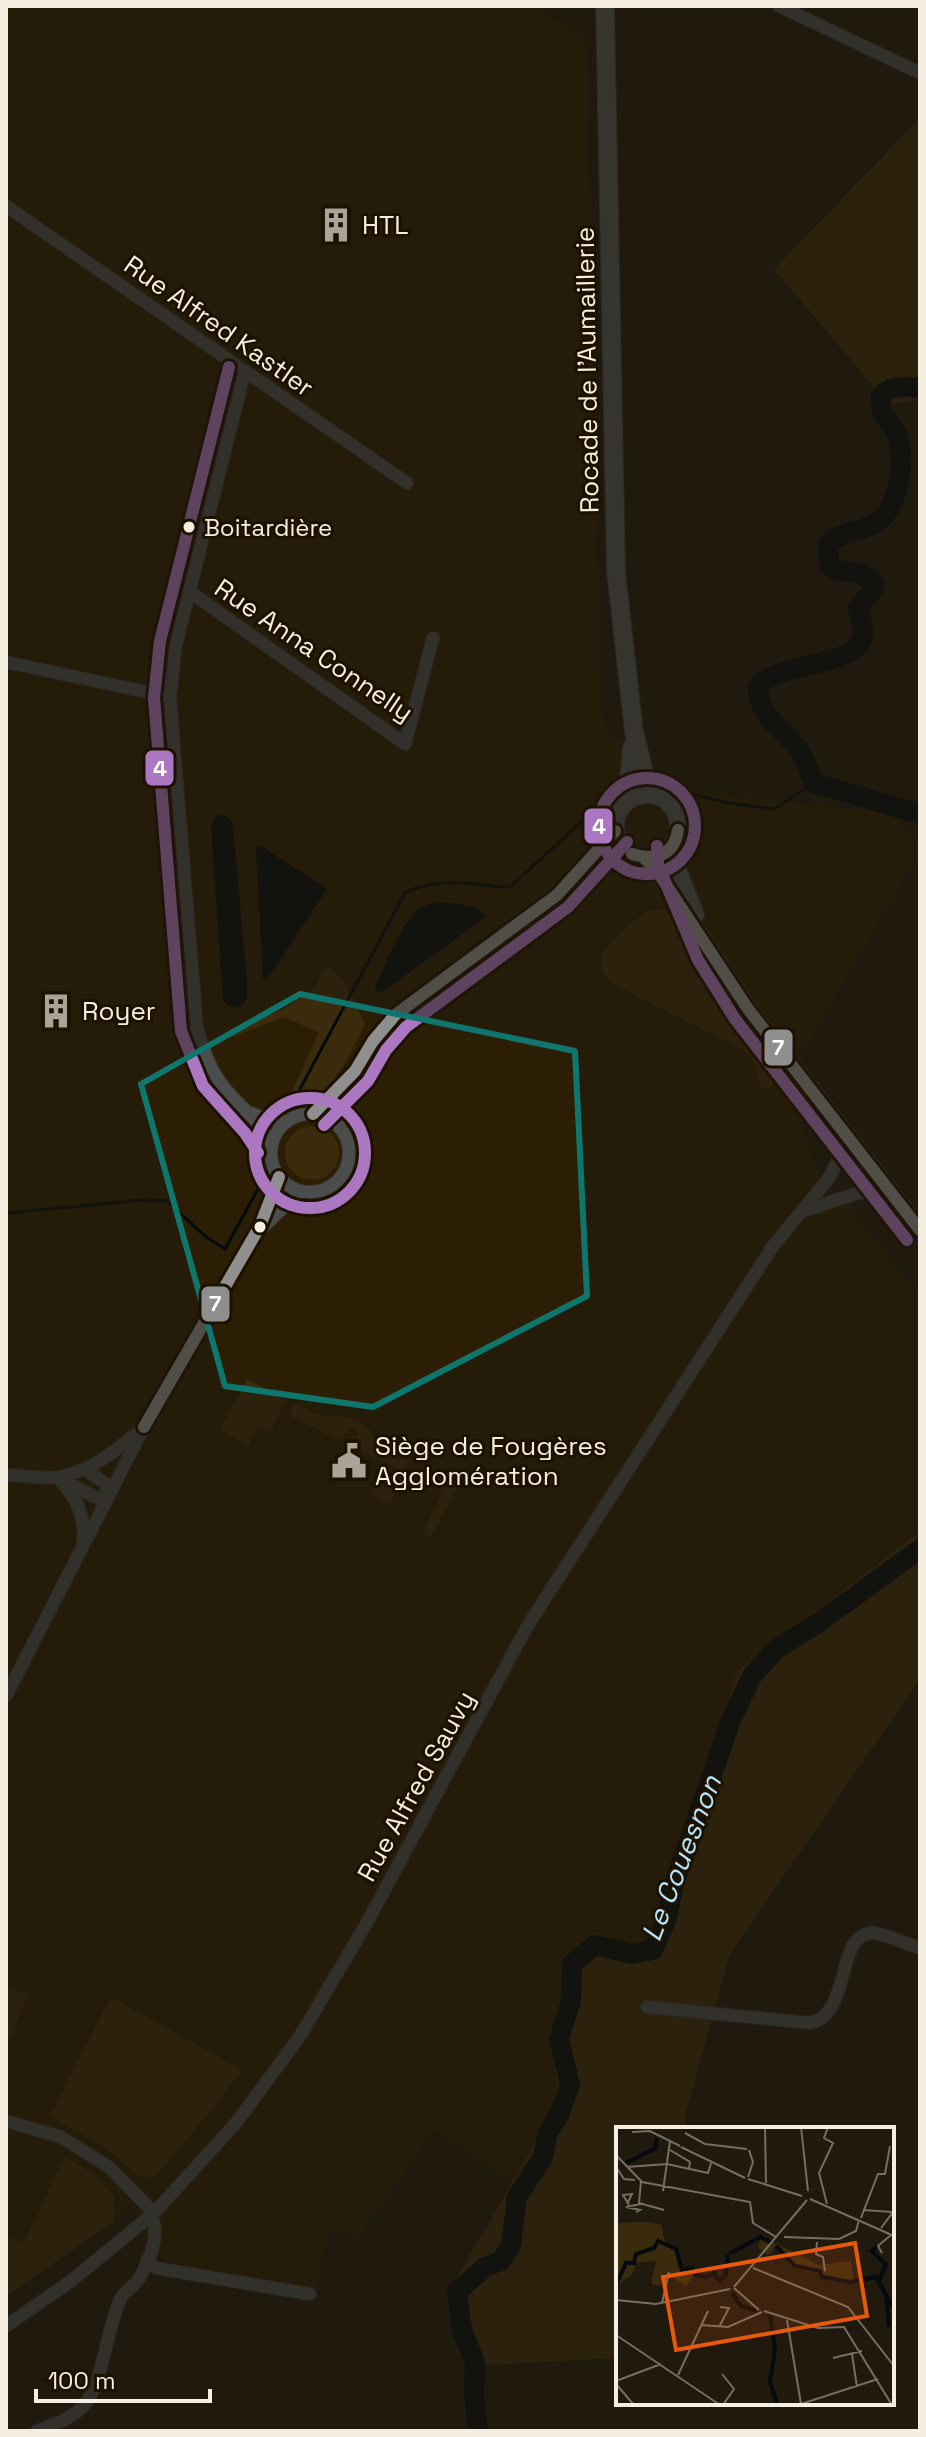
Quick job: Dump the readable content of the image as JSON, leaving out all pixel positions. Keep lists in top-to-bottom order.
{
  "streets": {
    "main road": ["Rocade de l'Aumaillerie"],
    "street": ["Rue Alfred Kastler", "Rue Anna Connelly", "Rue Alfred Sauvy"]
  },
  "water": ["Le Couesnon"],
  "places": {
    "building": ["HTL", "Royer"],
    "other": ["Boitardière"],
    "public building": ["Siège de Fougères Agglomération"]
  },
  "lines": ["transit line 4", "transit line 7"],
  "scale_bar": "100 m"
}
